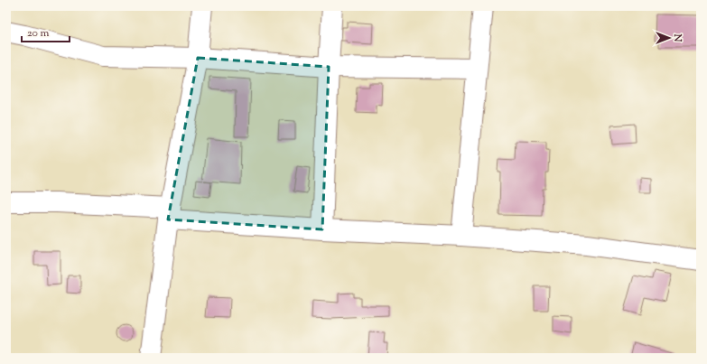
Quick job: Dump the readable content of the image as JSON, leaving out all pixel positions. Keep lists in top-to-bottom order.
{
  "scale_bar": "20 m",
  "north": "right"
}
